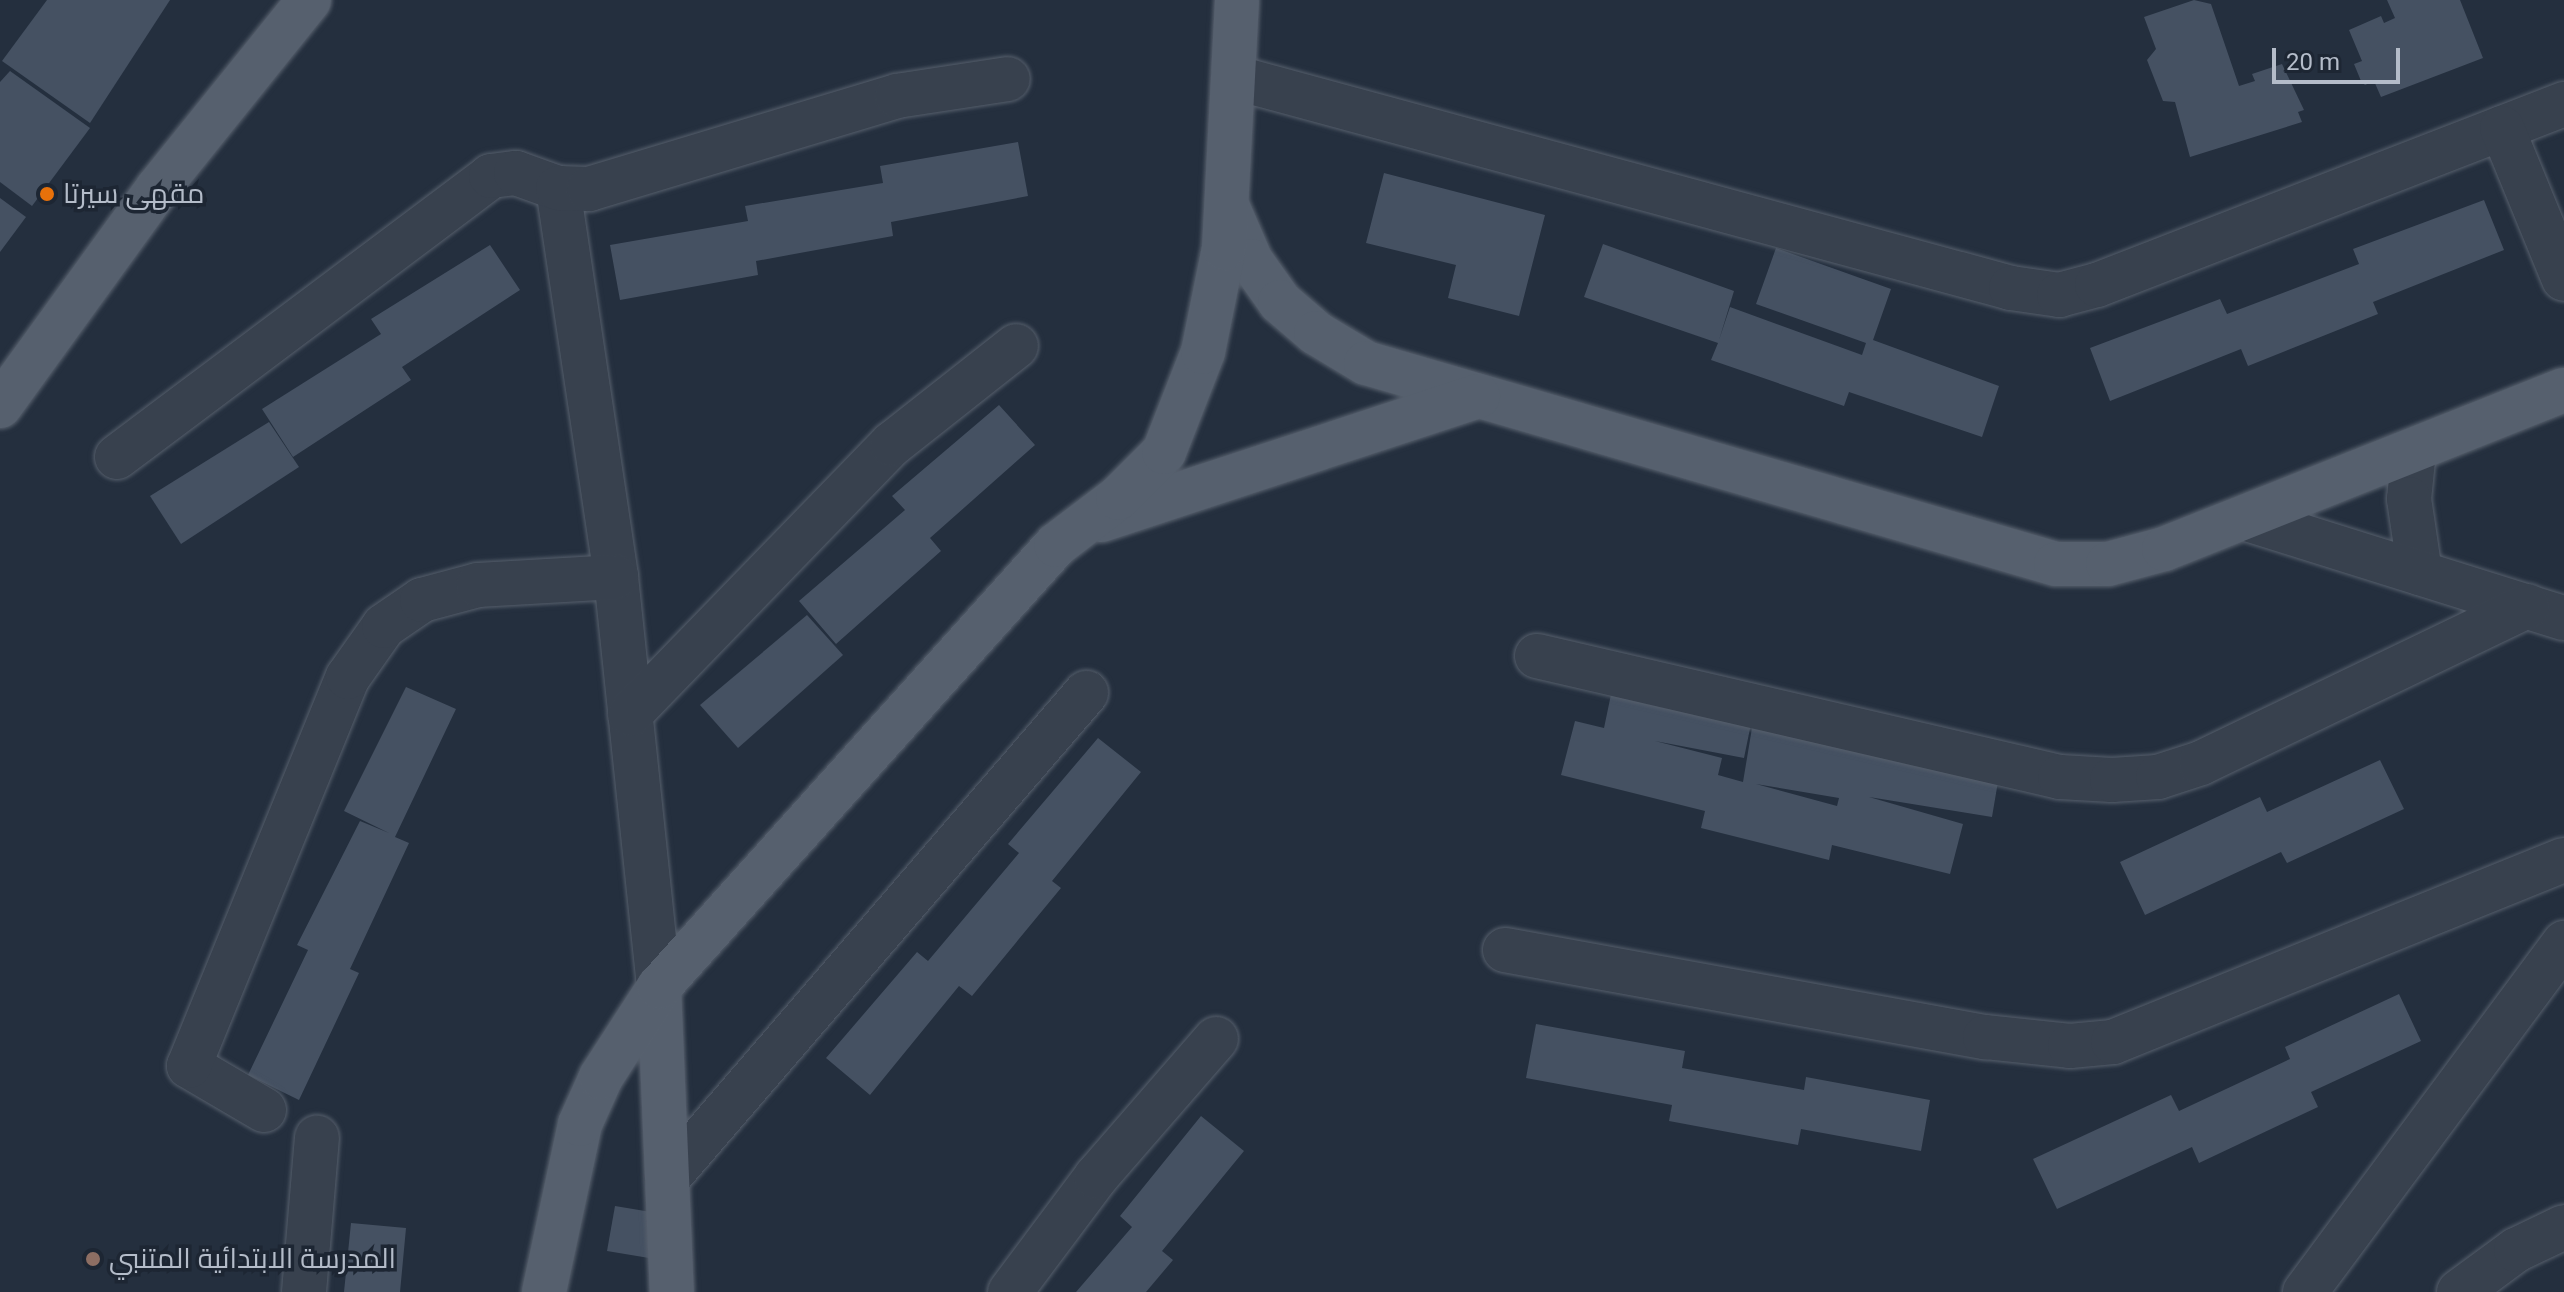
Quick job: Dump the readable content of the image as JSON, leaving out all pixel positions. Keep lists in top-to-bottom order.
{
  "places": ["مقهى سيرتا", "المدرسة الابتدائية المتنبي"],
  "scale_bar": "20 m"
}
